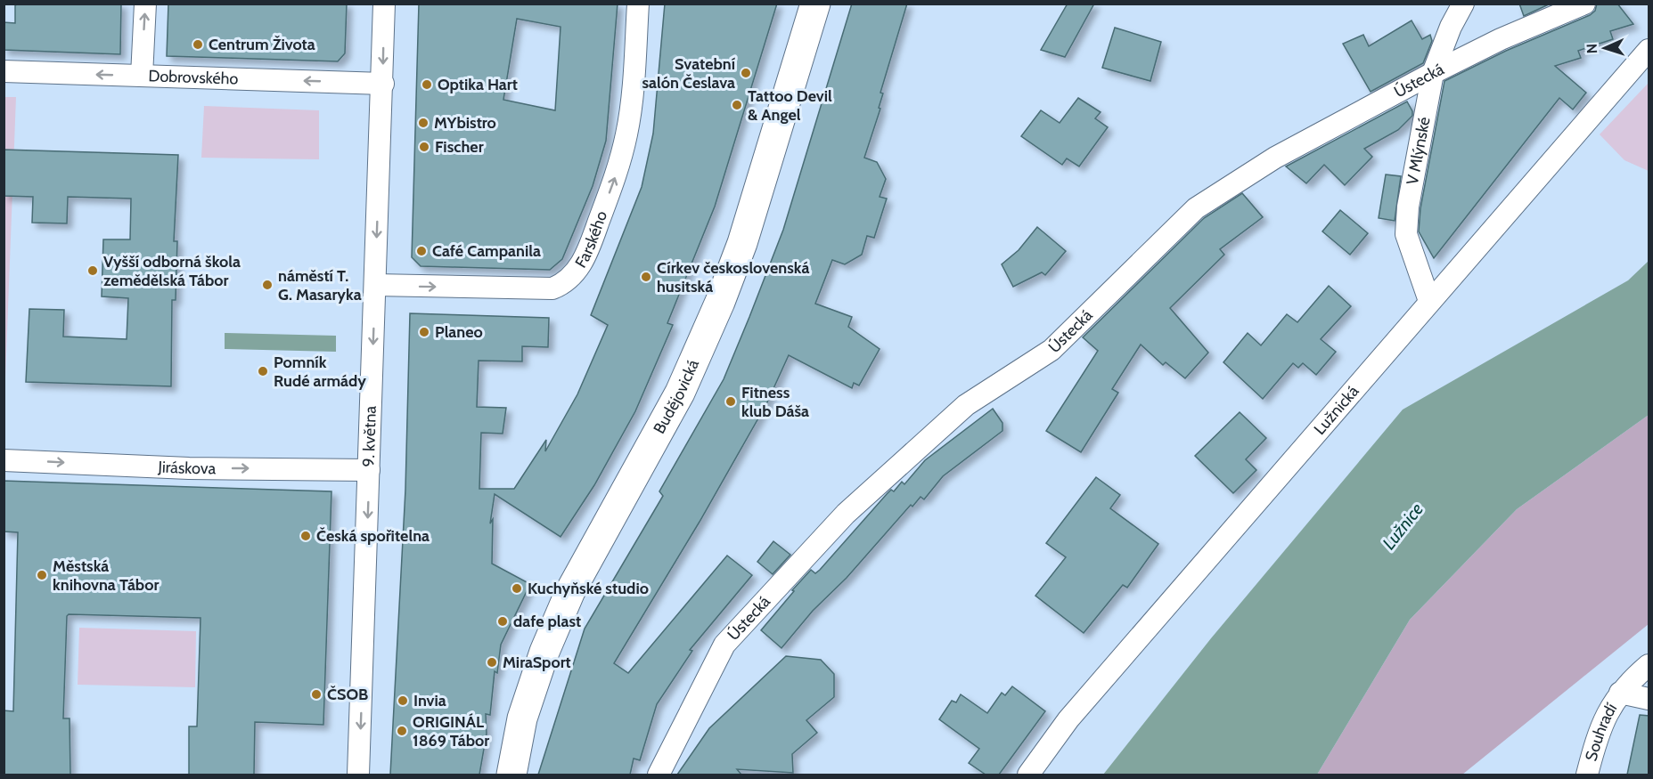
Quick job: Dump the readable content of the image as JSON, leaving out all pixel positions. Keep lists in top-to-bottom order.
{
  "streets": {
    "main road": ["Budějovická"],
    "street": [
      "Dobrovského",
      "Ústecká",
      "V Mlýnské",
      "Farského",
      "Lužnická",
      "9. května",
      "Jiráskova",
      "Souhradí"
    ]
  },
  "crossings": [
    ["Dobrovského", "9. května"],
    ["Ústecká", "V Mlýnské"],
    ["V Mlýnské", "Lužnická"],
    ["Farského", "9. května"],
    ["9. května", "Jiráskova"]
  ],
  "one_way": ["Dobrovského", "9. května", "Jiráskova"],
  "water": ["Lužnice"],
  "places": [
    "Centrum Života",
    "Svatební salón Česlava",
    "Optika Hart",
    "Tattoo Devil & Angel",
    "MYbistro",
    "Fischer",
    "Café Campanila",
    "Vyšší odborná škola zemědělská Tábor",
    "Církev československá husitská",
    "náměstí T. G. Masaryka",
    "Planeo",
    "Pomník Rudé armády",
    "Fitness klub Dáša",
    "Česká spořitelna",
    "Městská knihovna Tábor",
    "Kuchyňské studio",
    "dafe plast",
    "MiraSport",
    "ČSOB",
    "Invia",
    "ORIGINÁL 1869 Tábor"
  ],
  "north": "left"
}
